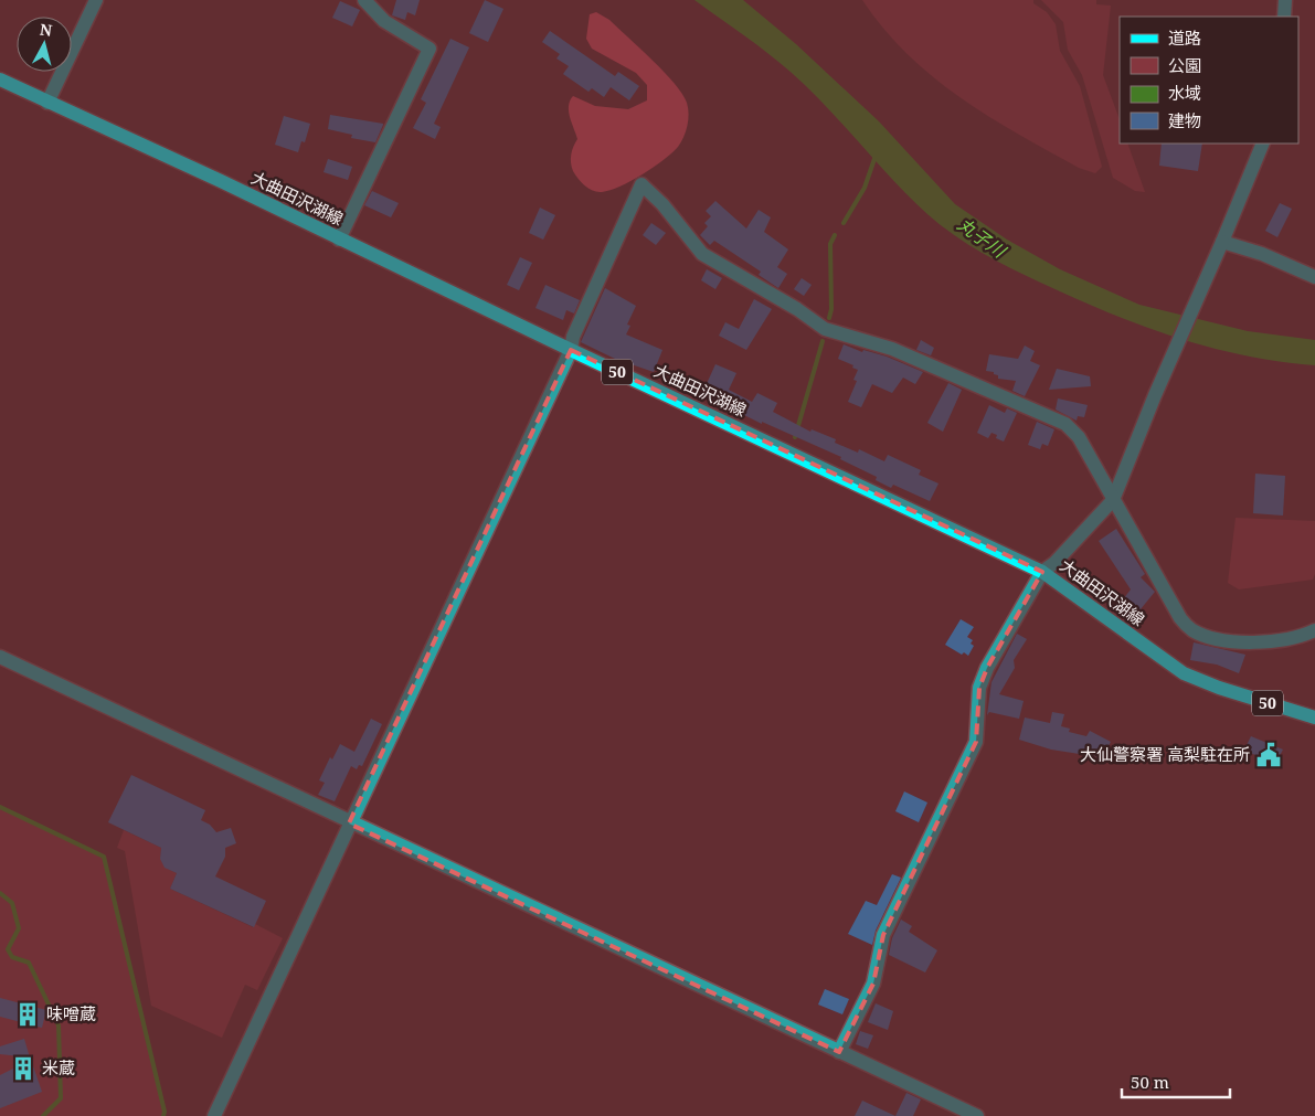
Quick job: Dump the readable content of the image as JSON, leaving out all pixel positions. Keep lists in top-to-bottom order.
{
  "streets": {
    "main road": ["大曲田沢湖線", "50"]
  },
  "water": ["丸子川"],
  "places": {
    "public building": ["大仙警察署 高梨駐在所"],
    "building": ["味噌蔵", "米蔵"]
  },
  "legend": [
    "道路",
    "公園",
    "水域",
    "建物"
  ],
  "scale_bar": "50 m",
  "north": "top"
}
